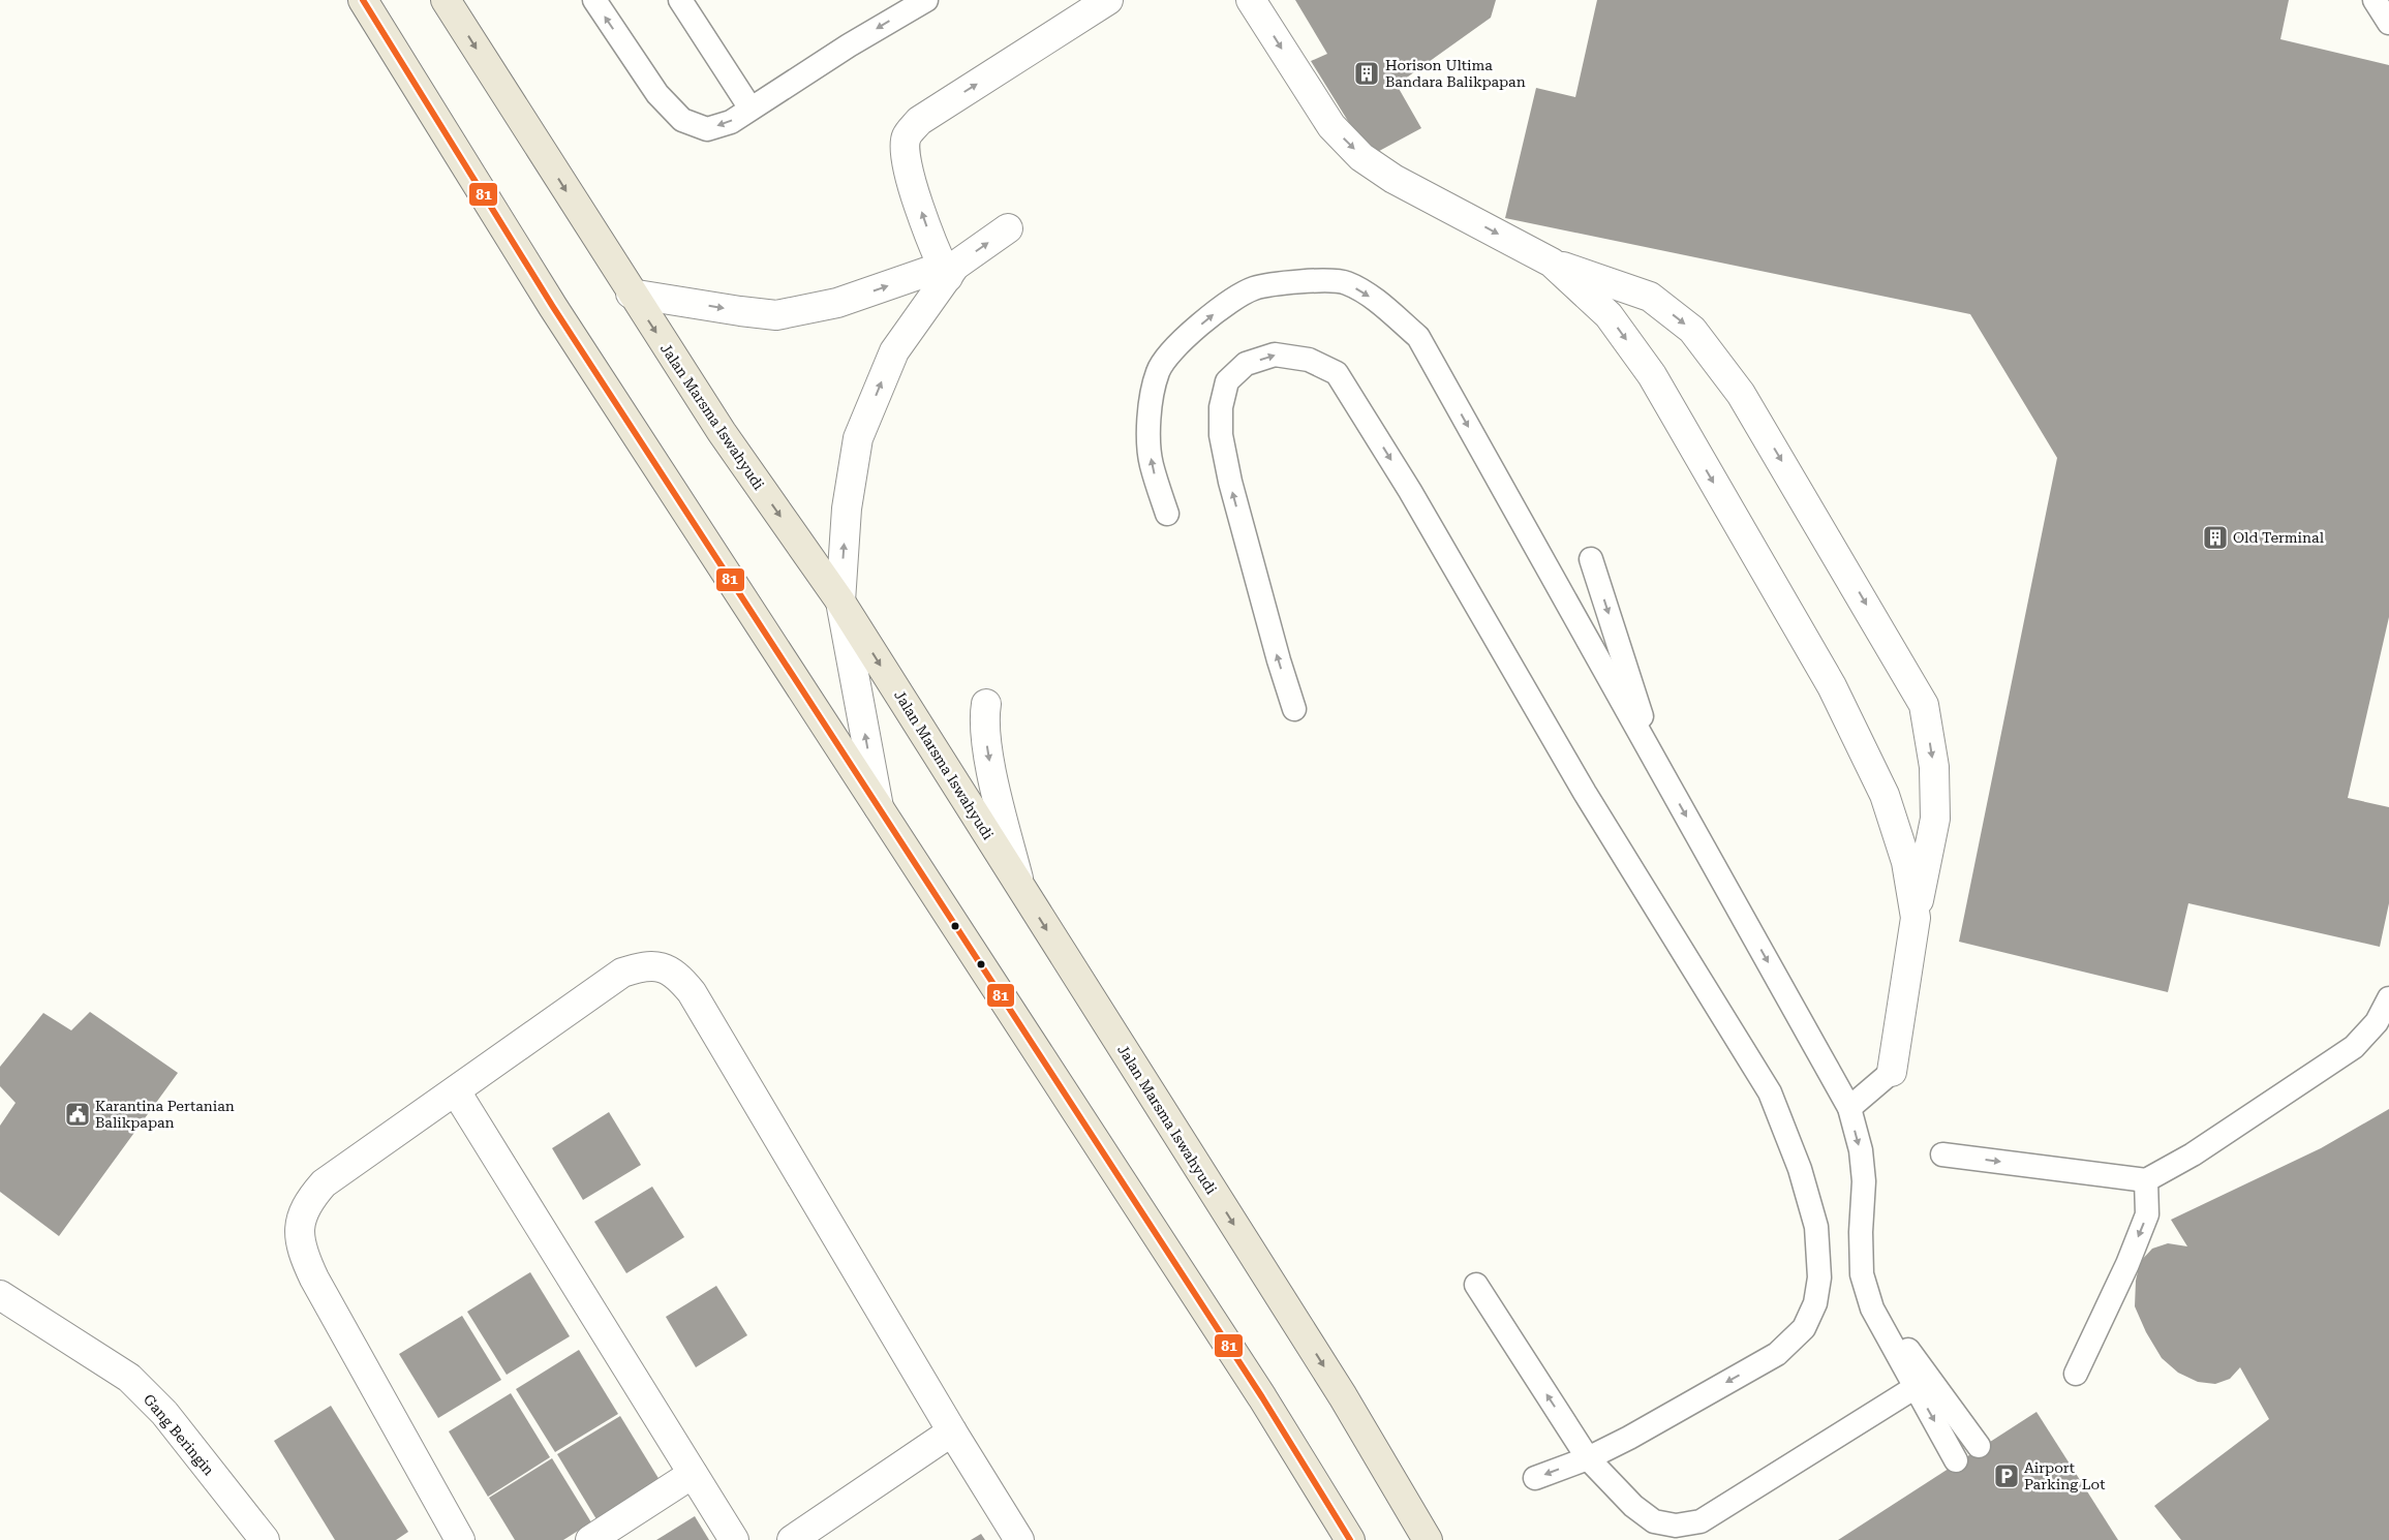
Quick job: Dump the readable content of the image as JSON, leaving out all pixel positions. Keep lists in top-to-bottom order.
{
  "streets": {
    "highway": ["Jalan Marsma Iswahyudi"],
    "street": ["Gang Beringin"]
  },
  "places": {
    "building": ["Horison Ultima Bandara Balikpapan", "Old Terminal"],
    "public building": ["Karantina Pertanian Balikpapan"],
    "parking": ["Airport Parking Lot"]
  },
  "lines": ["transit line 81"]
}
